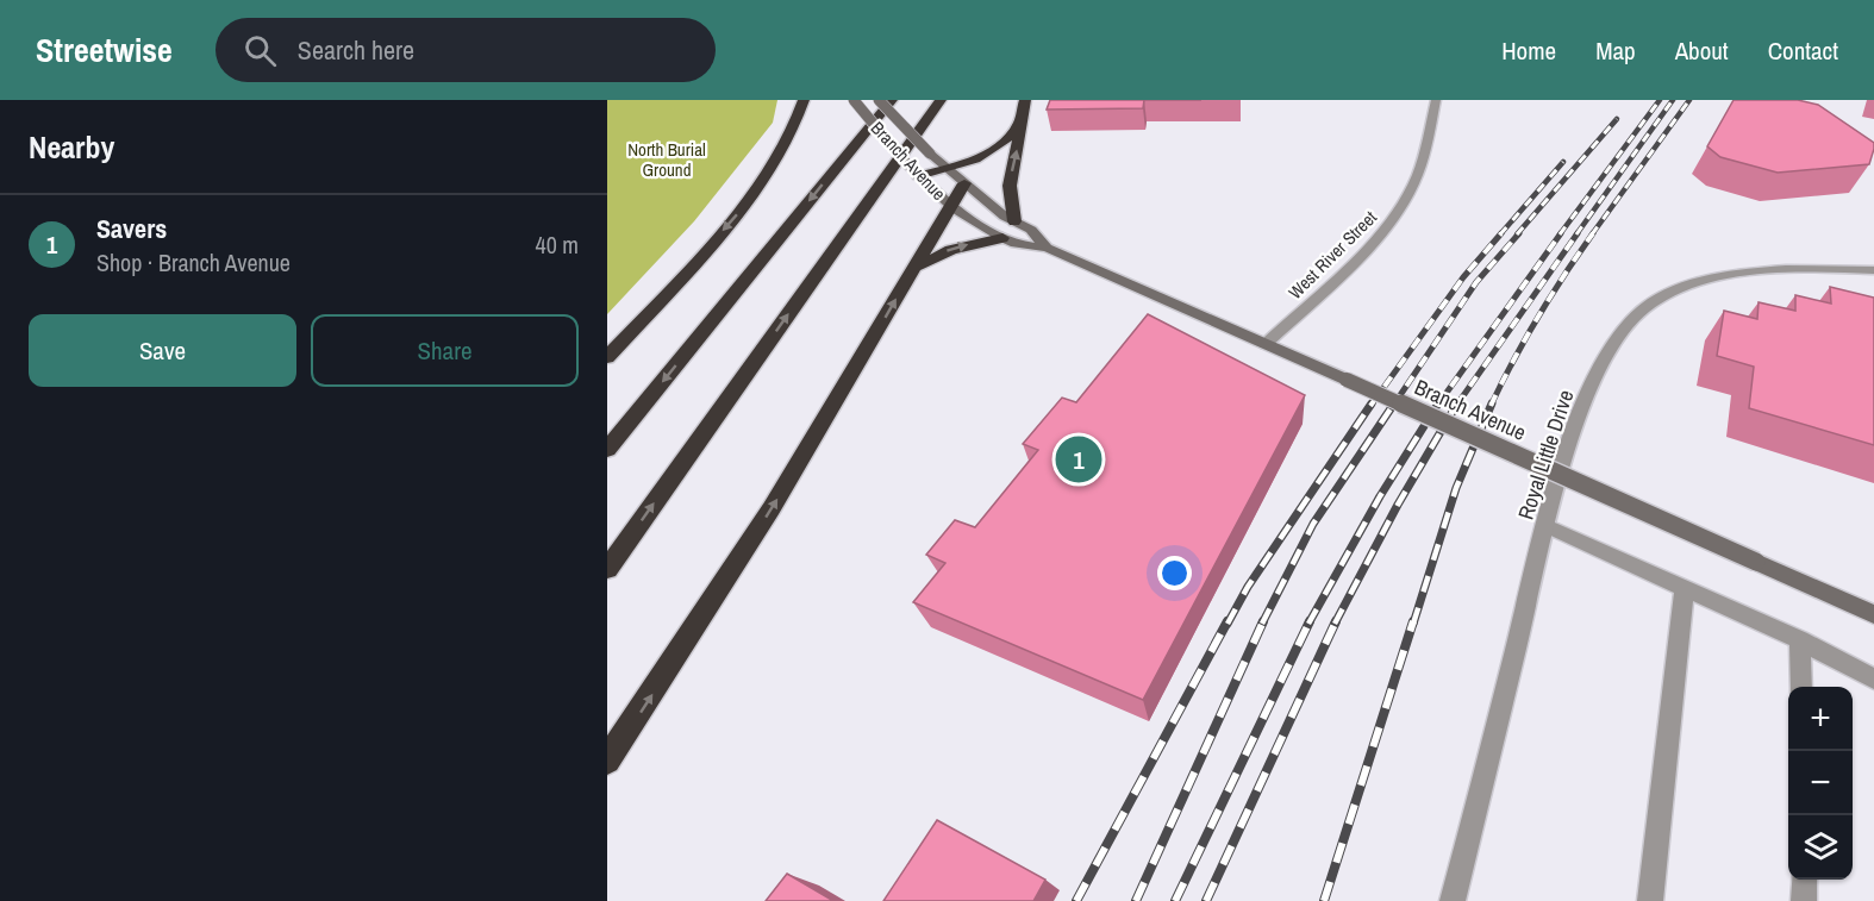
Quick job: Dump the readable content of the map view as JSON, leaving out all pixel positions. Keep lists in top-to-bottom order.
{
  "streets": {
    "main road": ["Branch Avenue"],
    "street": ["West River Street", "Royal Little Drive"]
  },
  "crossings": [
    ["Branch Avenue", "West River Street"]
  ],
  "parks": ["North Burial Ground"],
  "page": {
    "header": "Streetwise",
    "search": "Search here",
    "nav": [
      "Home",
      "Map",
      "About",
      "Contact"
    ],
    "heading": "Nearby",
    "list": [
      {
        "mark": "1",
        "name": "Savers",
        "note": "Shop · Branch Avenue",
        "value": "40 m"
      }
    ],
    "buttons": ["Save", "Share"],
    "pins": "1",
    "map_buttons": ["+", "−"]
  }
}
